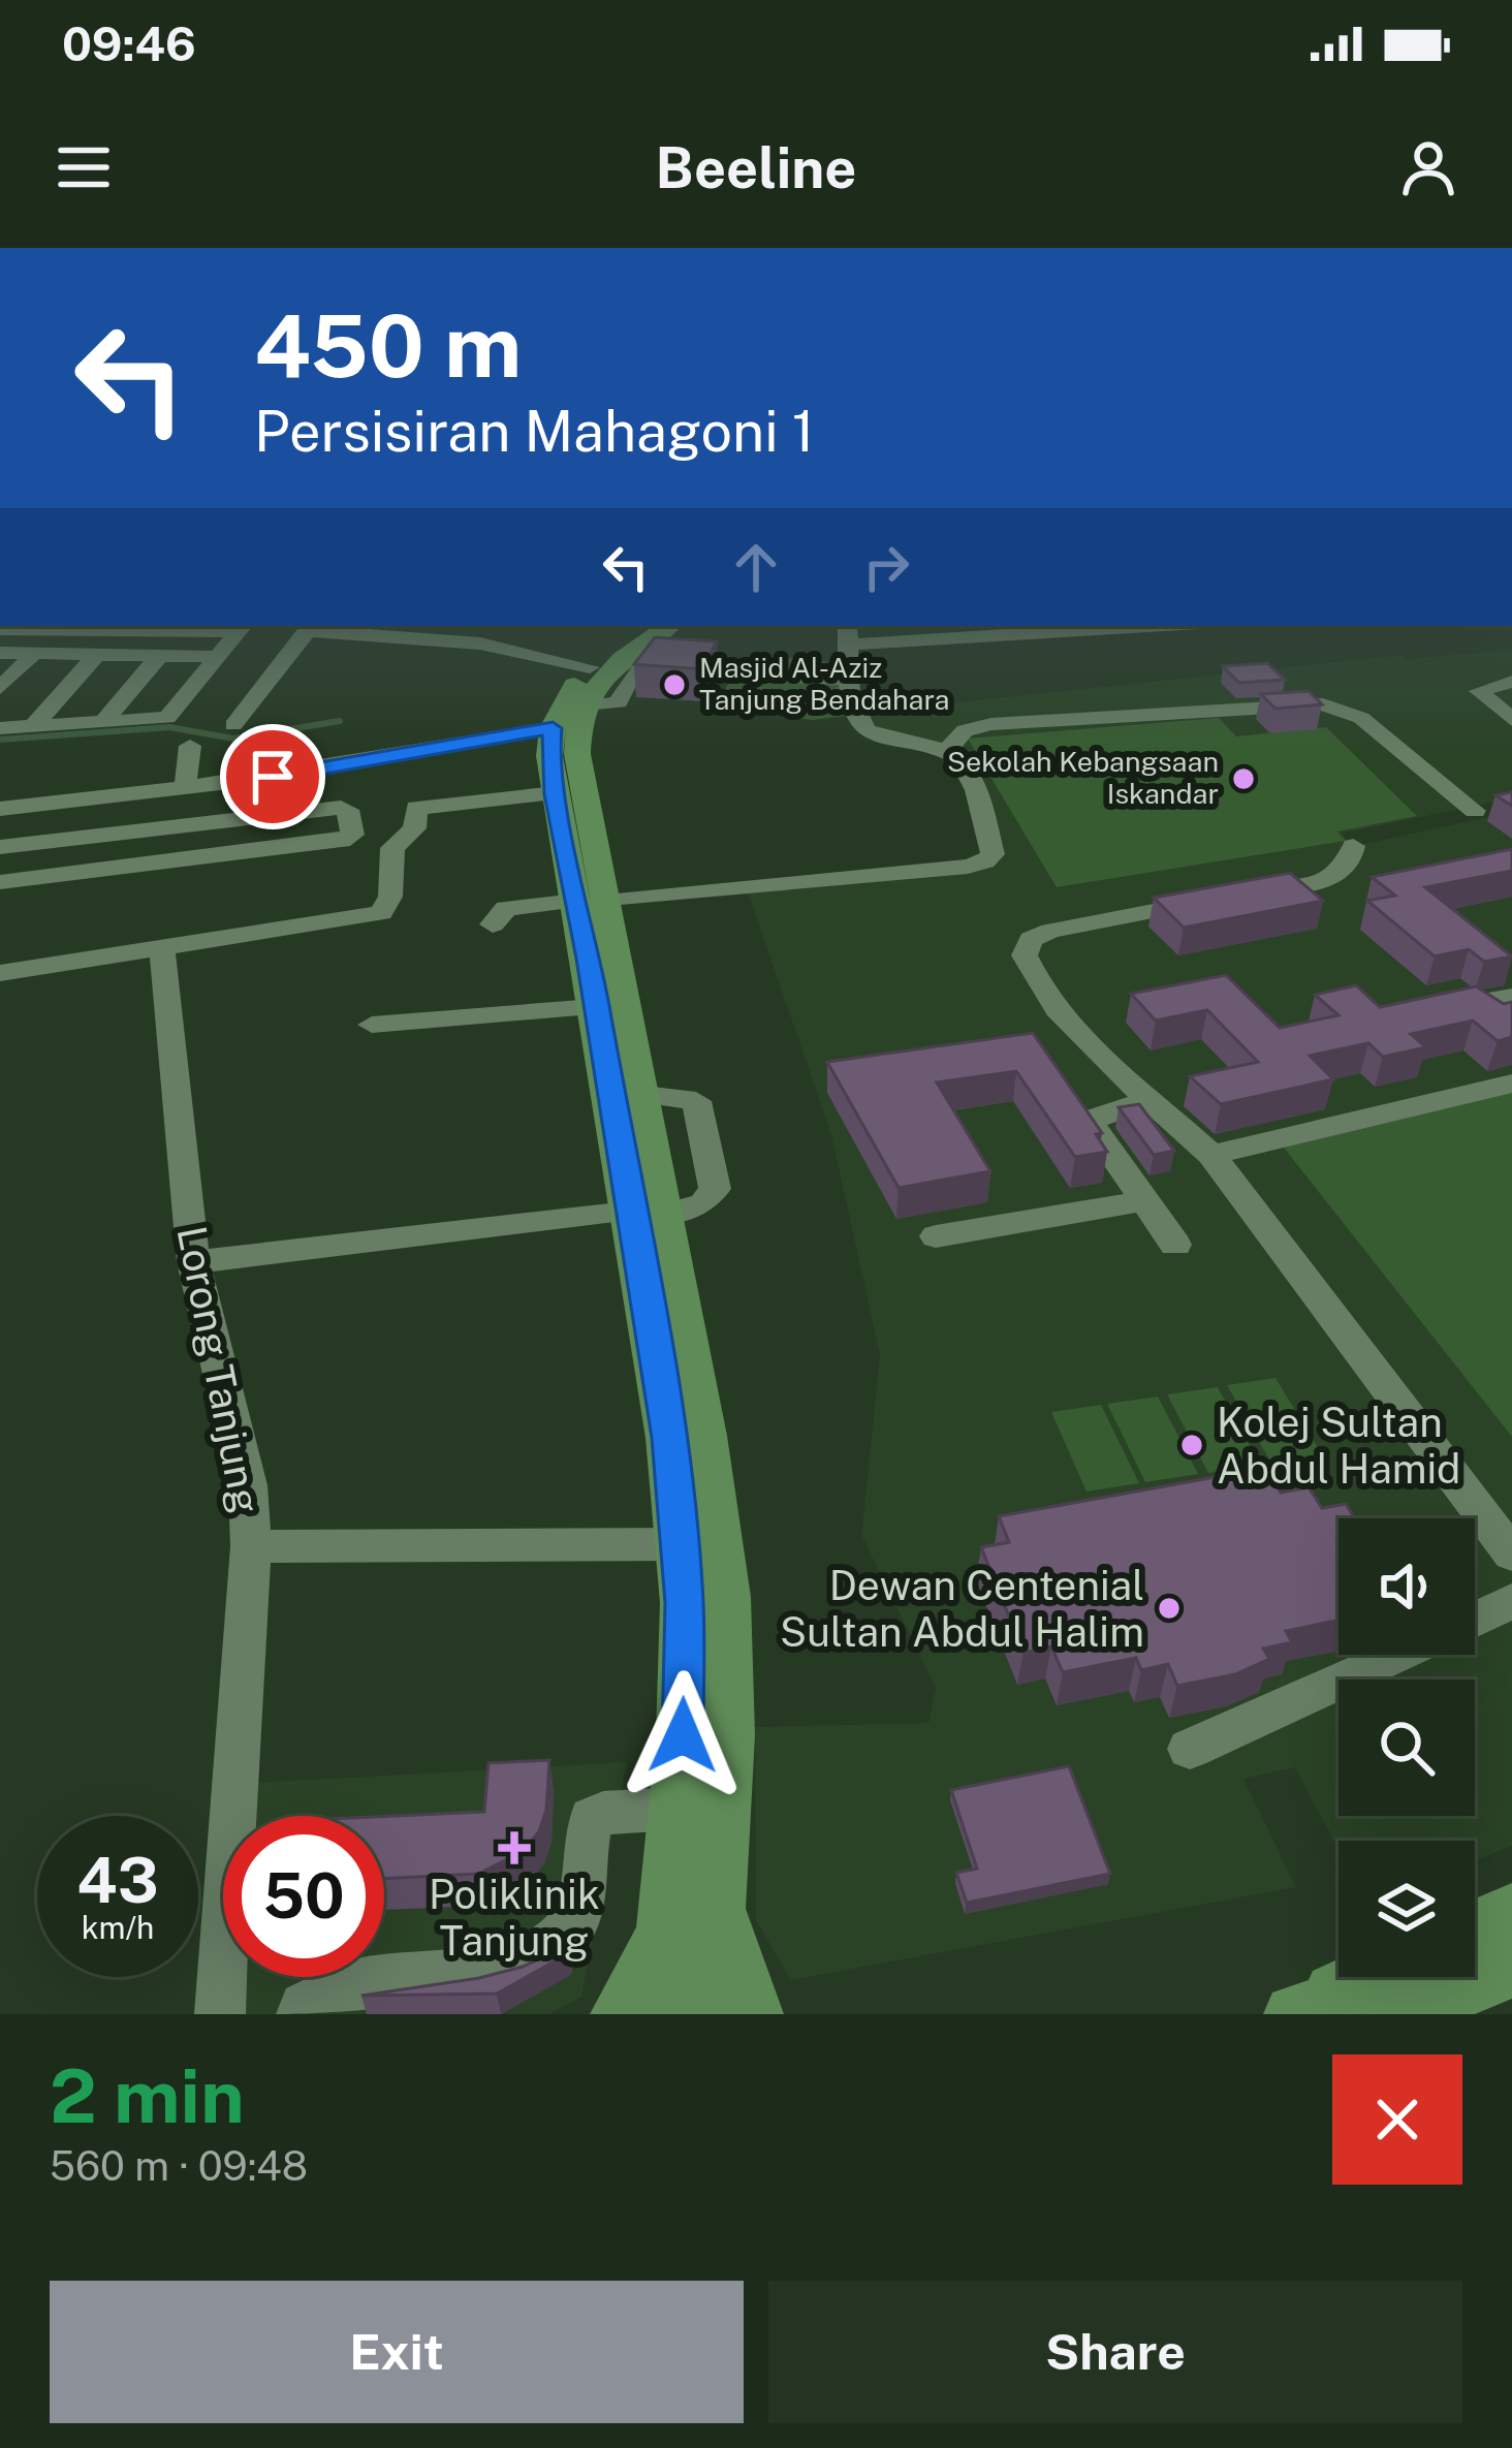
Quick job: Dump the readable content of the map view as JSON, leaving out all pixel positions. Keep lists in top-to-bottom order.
{
  "streets": {
    "street": ["Lorong Tanjung"]
  },
  "places": {
    "other": [
      "Masjid Al-Aziz Tanjung Bendahara",
      "Sekolah Kebangsaan Iskandar",
      "Kolej Sultan Abdul Hamid",
      "Dewan Centenial Sultan Abdul Halim"
    ],
    "health": ["Poliklinik Tanjung"]
  },
  "page": {
    "status": "09:46",
    "header": "Beeline",
    "turn": ["450 m", "Persisiran Mahagoni 1"],
    "speed": "43 km/h",
    "limit": "50",
    "heading": ["2 min", "560 m · 09:48"],
    "buttons": ["Exit", "Share"]
  }
}
